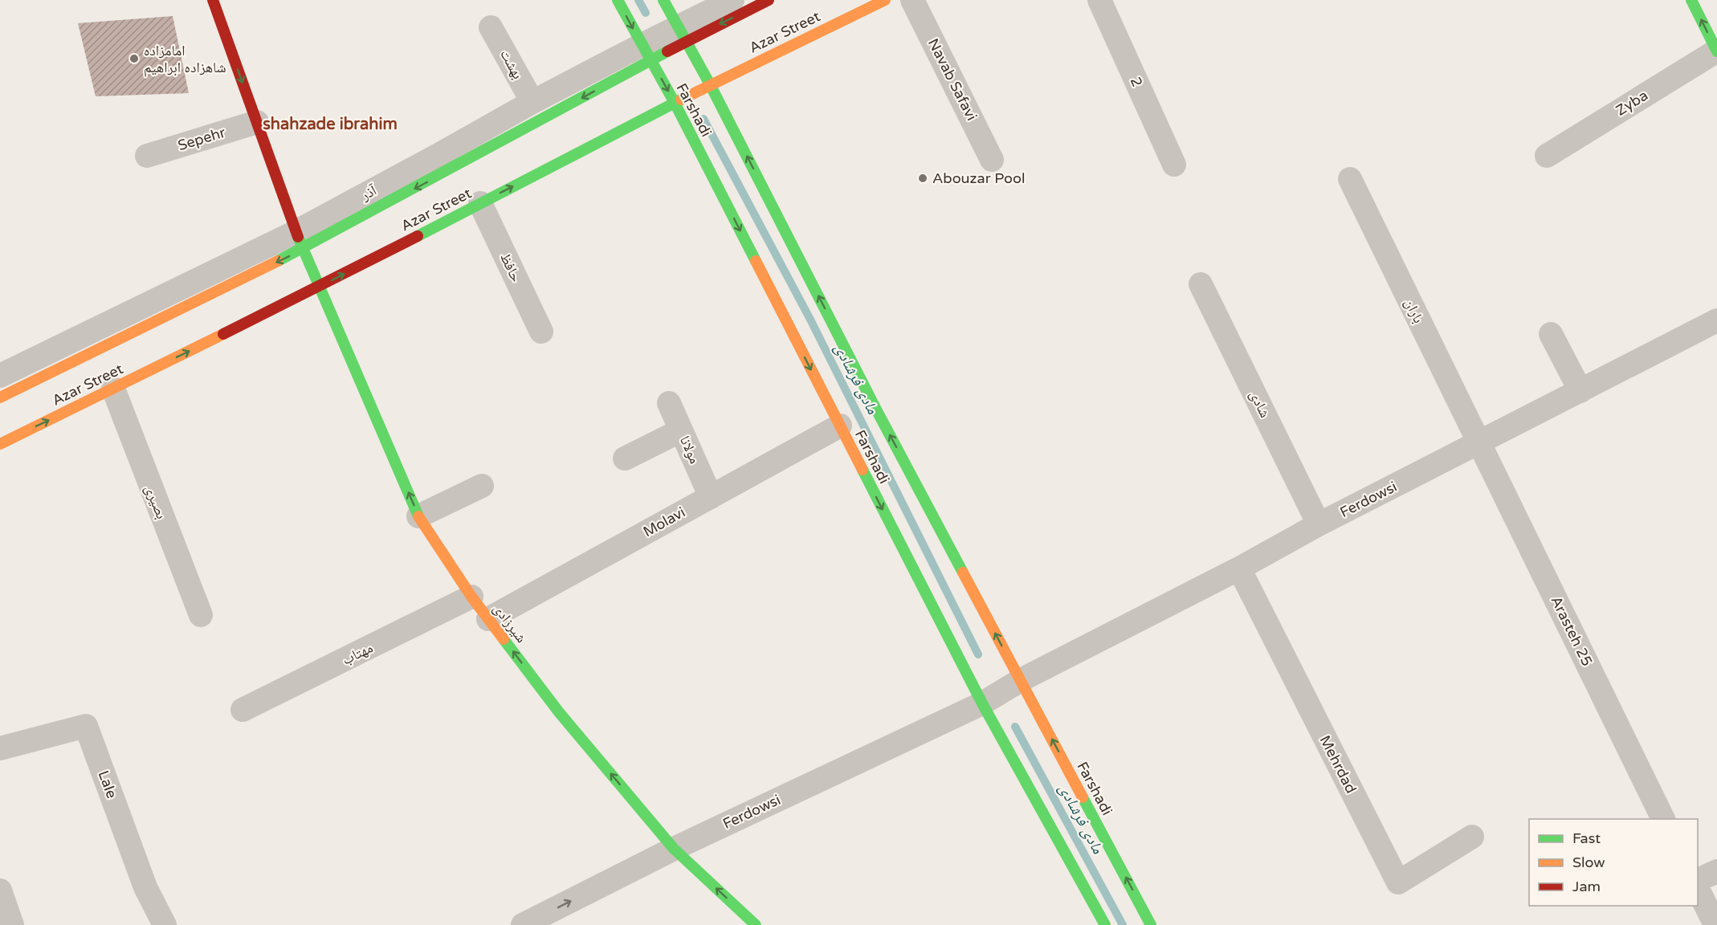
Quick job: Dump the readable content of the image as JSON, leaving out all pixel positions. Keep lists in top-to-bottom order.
{
  "streets": {
    "street": [
      "Azar Street",
      "بهشت",
      "Navab Safavi",
      "2",
      "Zyba",
      "Farshadi",
      "Sepehr",
      "آذر",
      "حافظ",
      "باران",
      "شادی",
      "مولانا",
      "Ferdowsi",
      "بصیری",
      "Molavi",
      "شیرزادی",
      "Arasteh 25",
      "مهتاب",
      "Mehrdad",
      "Lale"
    ]
  },
  "crossings": [
    ["Azar Street", "Farshadi"],
    ["Azar Street", "آذر"],
    ["Azar Street", "حافظ"],
    ["Azar Street", "بصیری"],
    ["Azar Street", "شیرزادی"],
    ["بهشت", "آذر"],
    ["Farshadi", "آذر"],
    ["Farshadi", "Ferdowsi"],
    ["Farshadi", "Molavi"],
    ["Sepehr", "شیرزادی"],
    ["آذر", "شیرزادی"],
    ["باران", "Ferdowsi"],
    ["باران", "Arasteh 25"],
    ["شادی", "Ferdowsi"],
    ["مولانا", "Molavi"],
    ["Ferdowsi", "شیرزادی"],
    ["Ferdowsi", "Arasteh 25"],
    ["Ferdowsi", "Mehrdad"],
    ["Molavi", "شیرزادی"],
    ["شیرزادی", "مهتاب"]
  ],
  "districts": ["shahzade ibrahim"],
  "water": ["مادی فرشادی"],
  "places": ["امامزاده شاهزاده ابراهیم", "Abouzar Pool"],
  "legend": ["Fast", "Slow", "Jam"]
}
